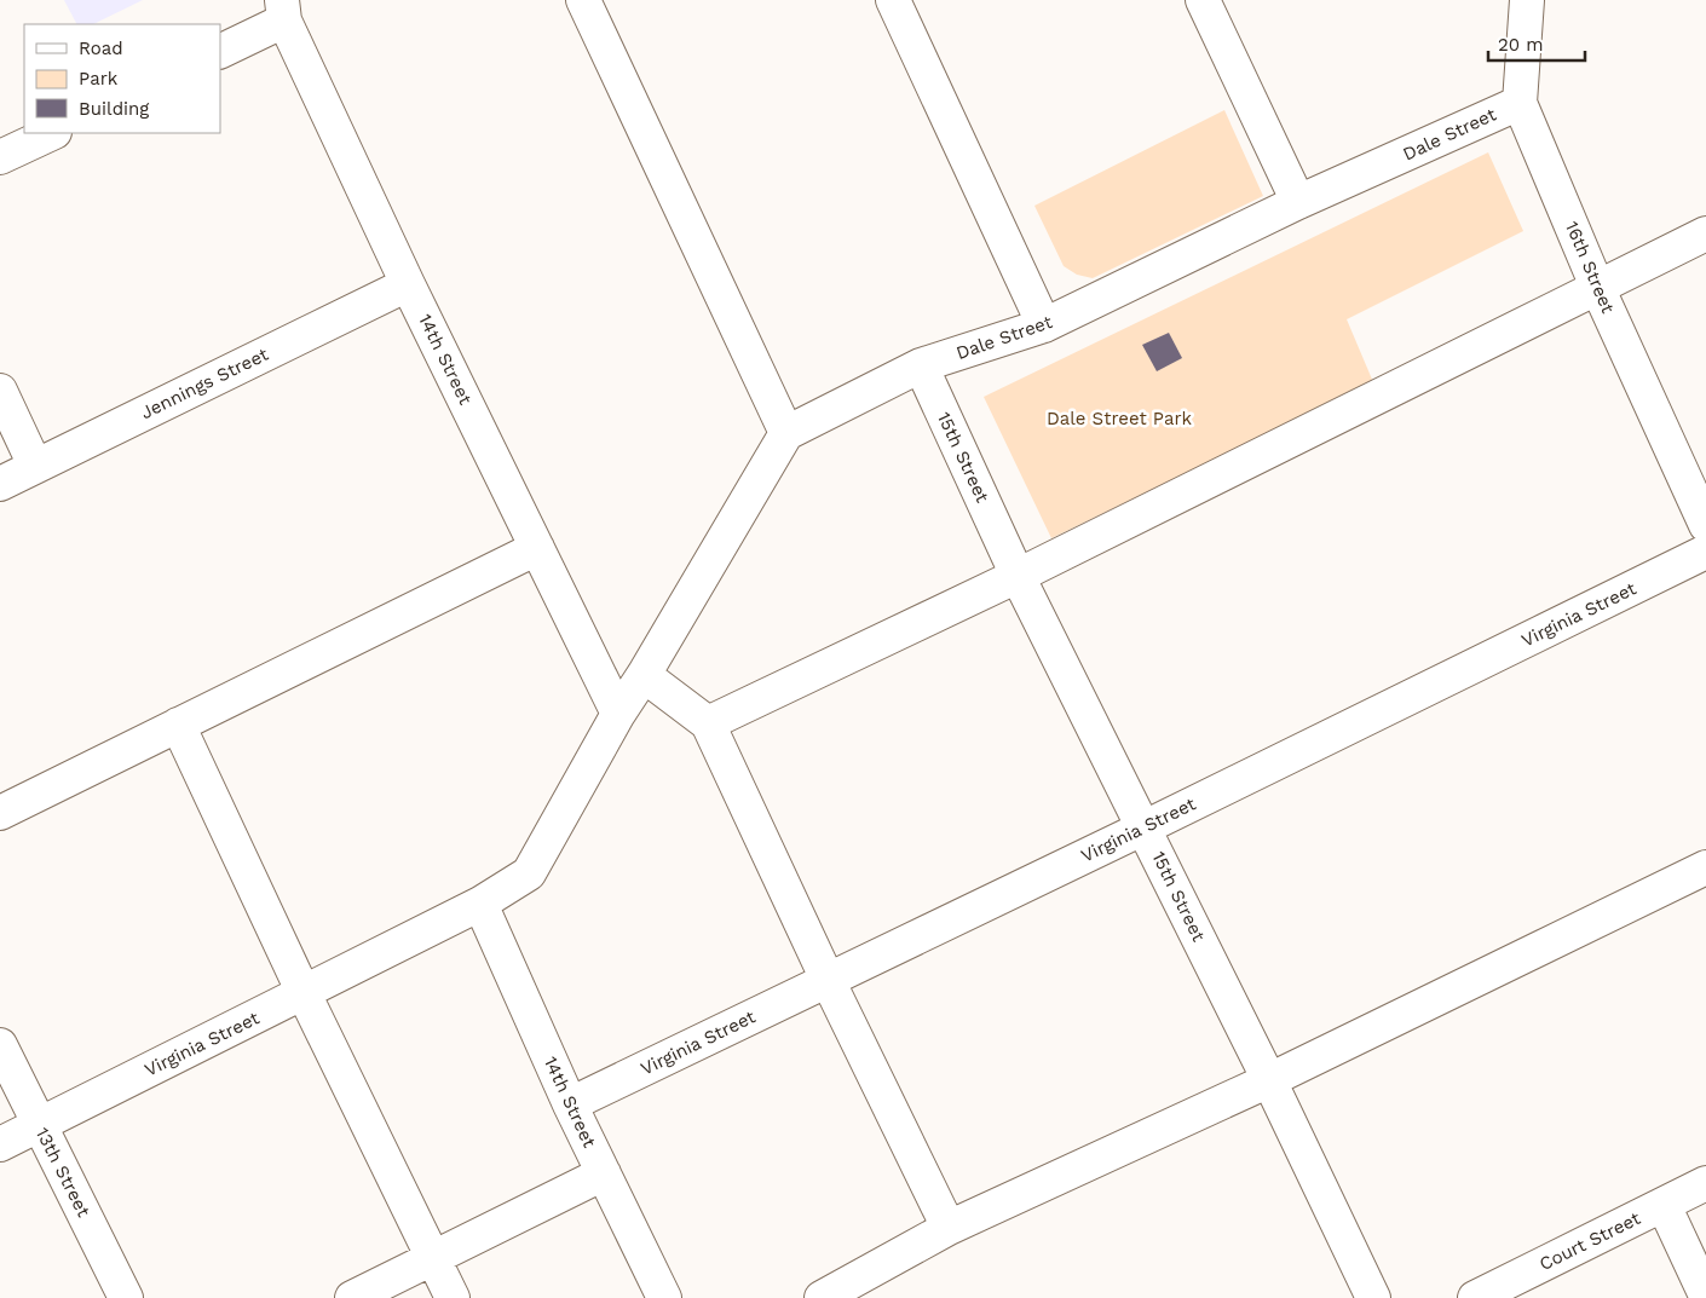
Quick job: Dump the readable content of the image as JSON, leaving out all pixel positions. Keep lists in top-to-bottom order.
{
  "streets": {
    "street": [
      "Dale Street",
      "16th Street",
      "14th Street",
      "Jennings Street",
      "15th Street",
      "Virginia Street",
      "13th Street",
      "Court Street"
    ]
  },
  "crossings": [
    ["Dale Street", "16th Street"],
    ["Dale Street", "15th Street"],
    ["14th Street", "Jennings Street"],
    ["14th Street", "Virginia Street"],
    ["15th Street", "Virginia Street"],
    ["Virginia Street", "13th Street"]
  ],
  "parks": ["Dale Street Park"],
  "legend": ["Road", "Park", "Building"],
  "scale_bar": "20 m"
}
